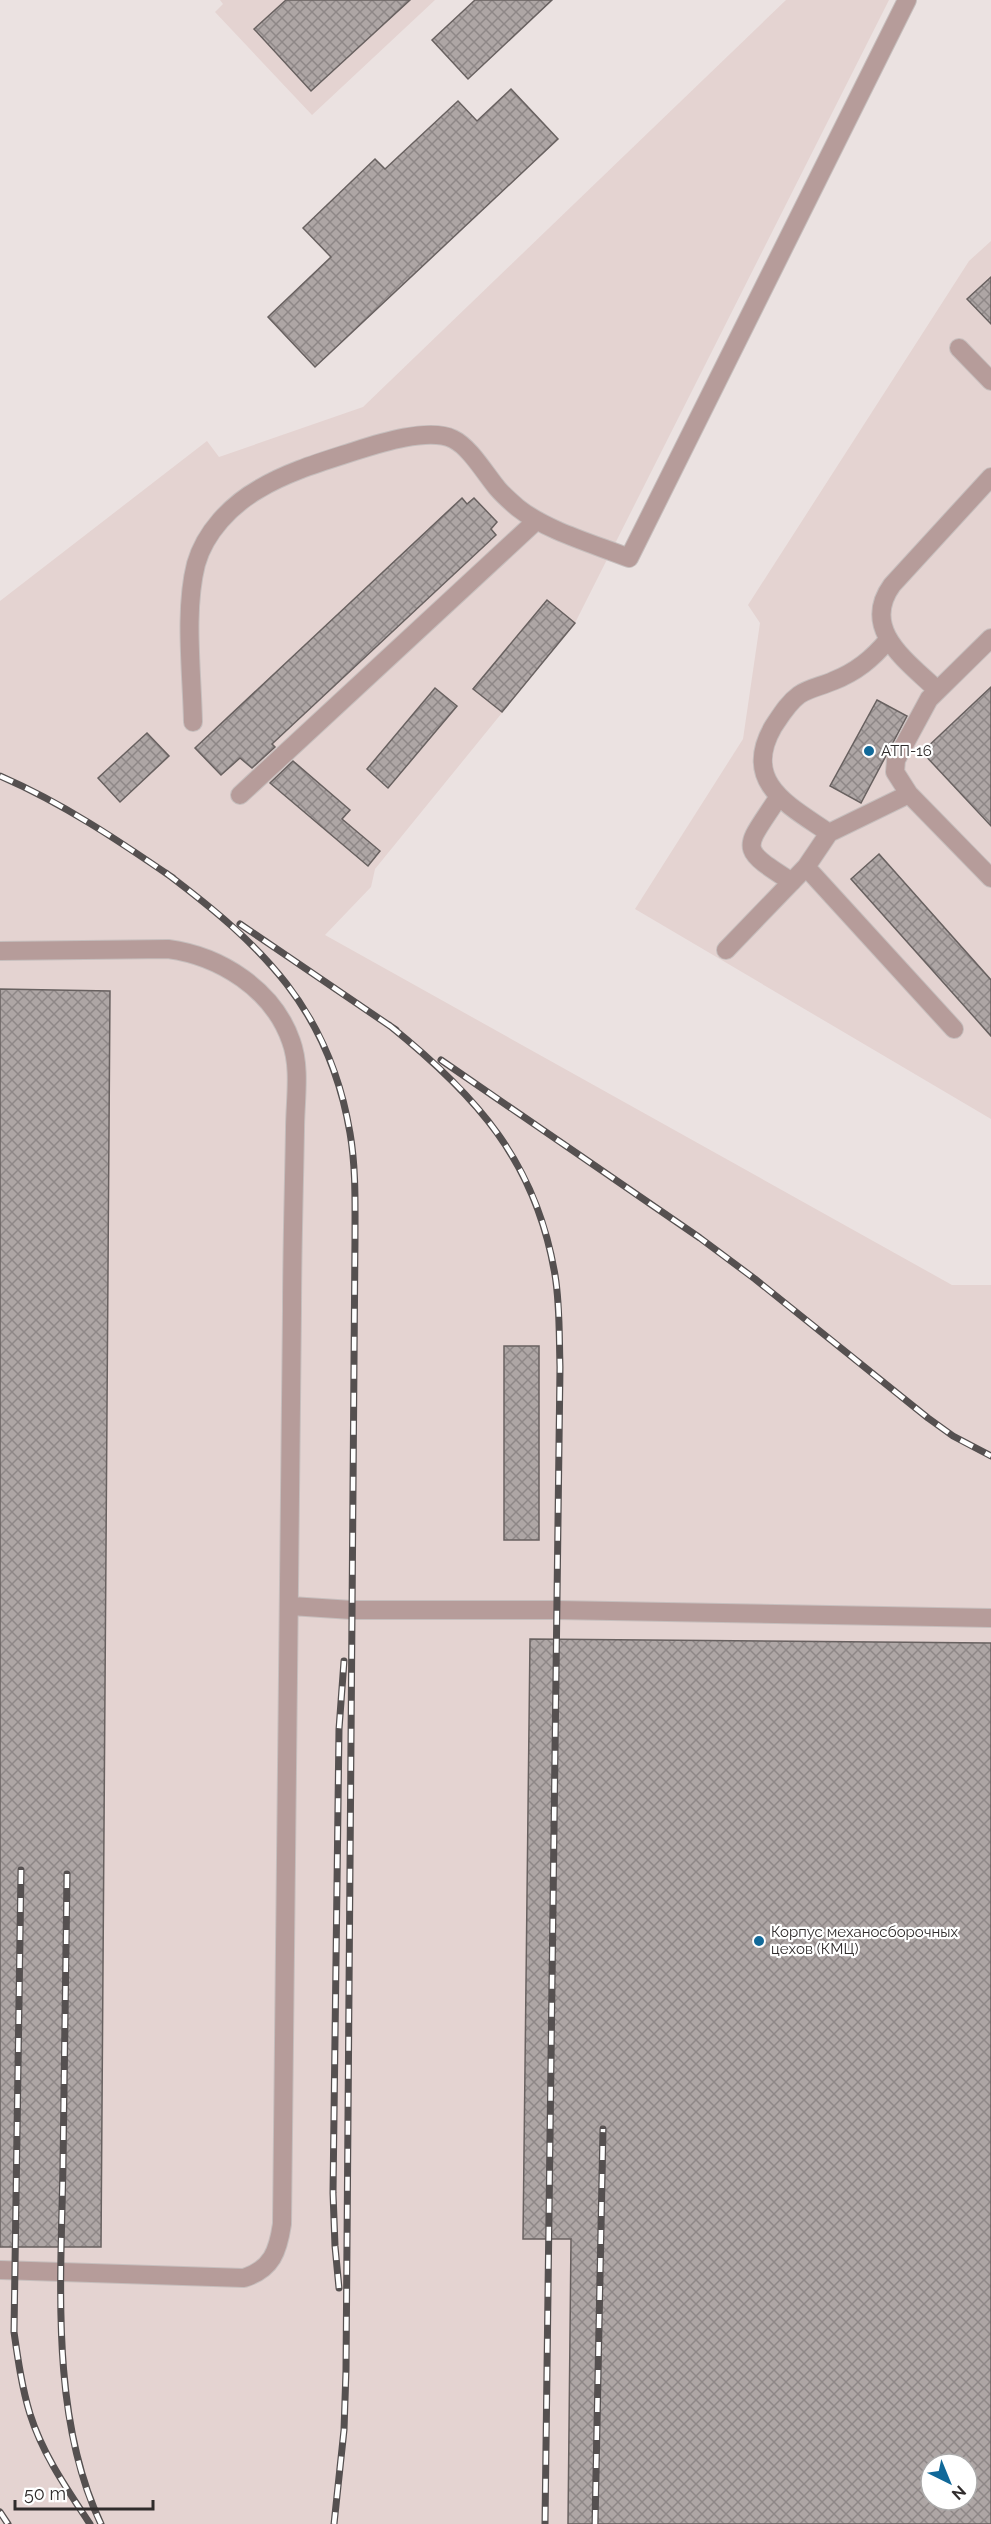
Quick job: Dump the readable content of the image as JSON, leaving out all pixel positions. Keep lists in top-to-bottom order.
{
  "places": ["АТП-16", "Корпус механосборочных цехов (КМЦ)"],
  "scale_bar": "50 m",
  "north": "bottom right"
}
